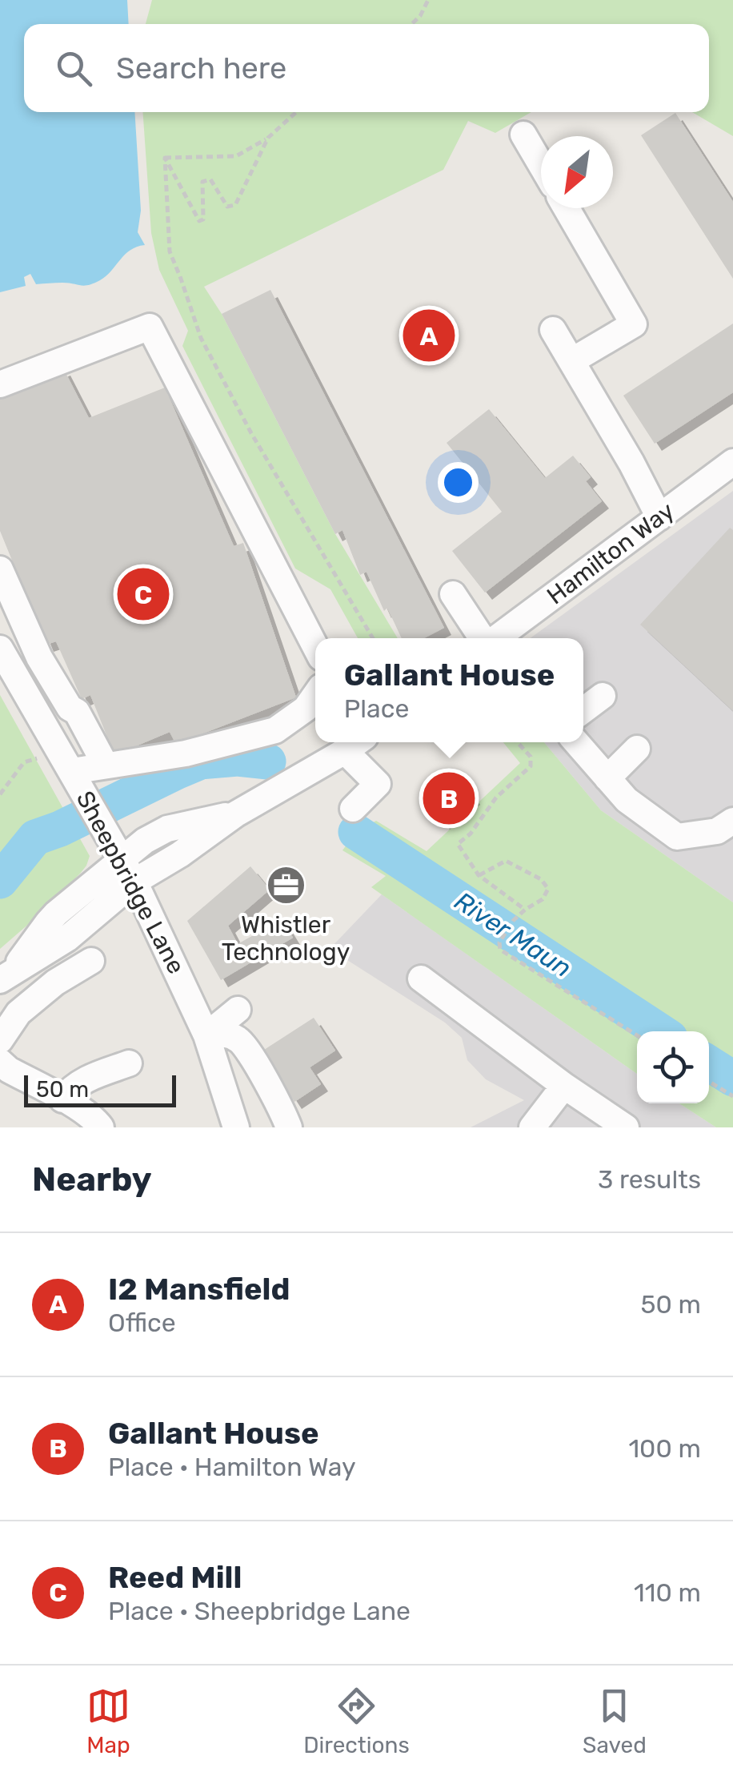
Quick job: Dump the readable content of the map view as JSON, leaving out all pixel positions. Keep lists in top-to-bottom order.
{
  "streets": {
    "street": ["Hamilton Way", "Sheepbridge Lane"]
  },
  "water": ["River Maun"],
  "places": {
    "office": ["Whistler Technology"]
  },
  "scale_bar": "50 m",
  "north": "bottom left",
  "page": {
    "search": "Search here",
    "pins": ["A", "C", "B"],
    "popup": ["Gallant House", "Place"],
    "scale": "50 m",
    "heading": ["Nearby", "3 results"],
    "list": [
      {
        "mark": "A",
        "name": "I2 Mansfield",
        "note": "Office",
        "value": "50 m"
      },
      {
        "mark": "B",
        "name": "Gallant House",
        "note": "Place · Hamilton Way",
        "value": "100 m"
      },
      {
        "mark": "C",
        "name": "Reed Mill",
        "note": "Place · Sheepbridge Lane",
        "value": "110 m"
      }
    ],
    "nav": ["Map", "Directions", "Saved"]
  }
}
